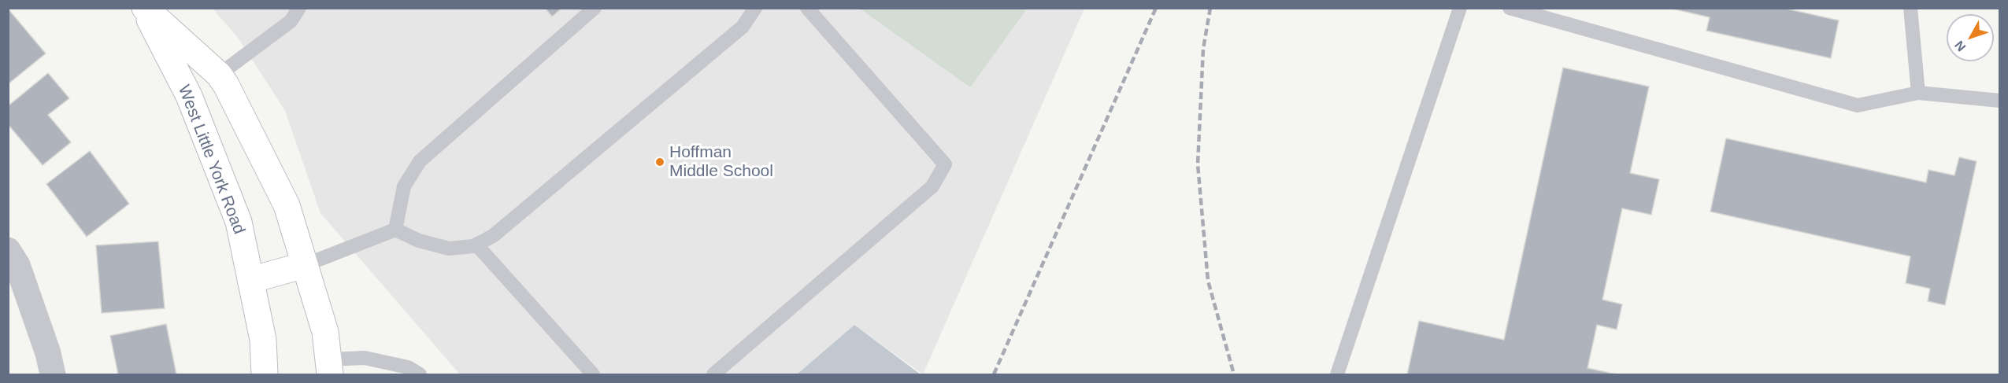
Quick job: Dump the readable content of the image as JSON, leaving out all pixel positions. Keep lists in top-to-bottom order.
{
  "streets": {
    "street": ["West Little York Road"]
  },
  "places": ["Hoffman Middle School"],
  "north": "bottom left"
}
